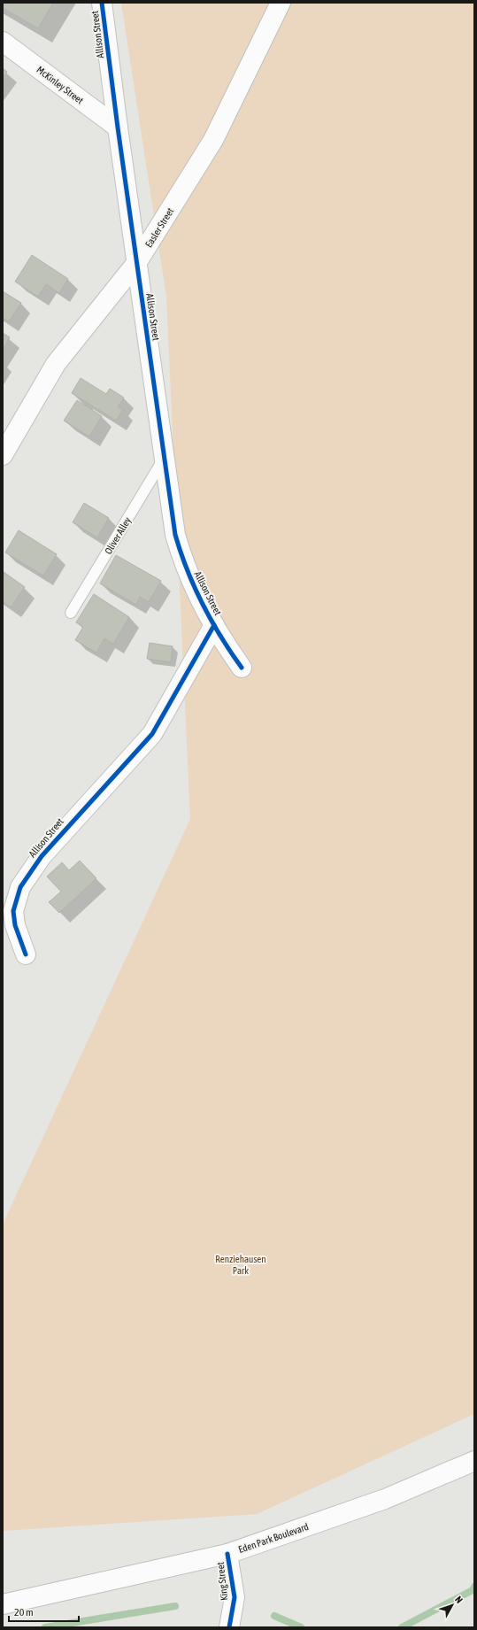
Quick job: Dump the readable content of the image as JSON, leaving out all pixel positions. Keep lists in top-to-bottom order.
{
  "streets": {
    "street": [
      "Allison Street",
      "McKinley Street",
      "Easler Street",
      "Eden Park Boulevard",
      "King Street"
    ],
    "lane": ["Oliver Alley"]
  },
  "crossings": [
    ["Allison Street", "McKinley Street"],
    ["Allison Street", "Easler Street"],
    ["Allison Street", "Oliver Alley"],
    ["Eden Park Boulevard", "King Street"]
  ],
  "parks": ["Renziehausen Park"],
  "scale_bar": "20 m",
  "north": "top right"
}
